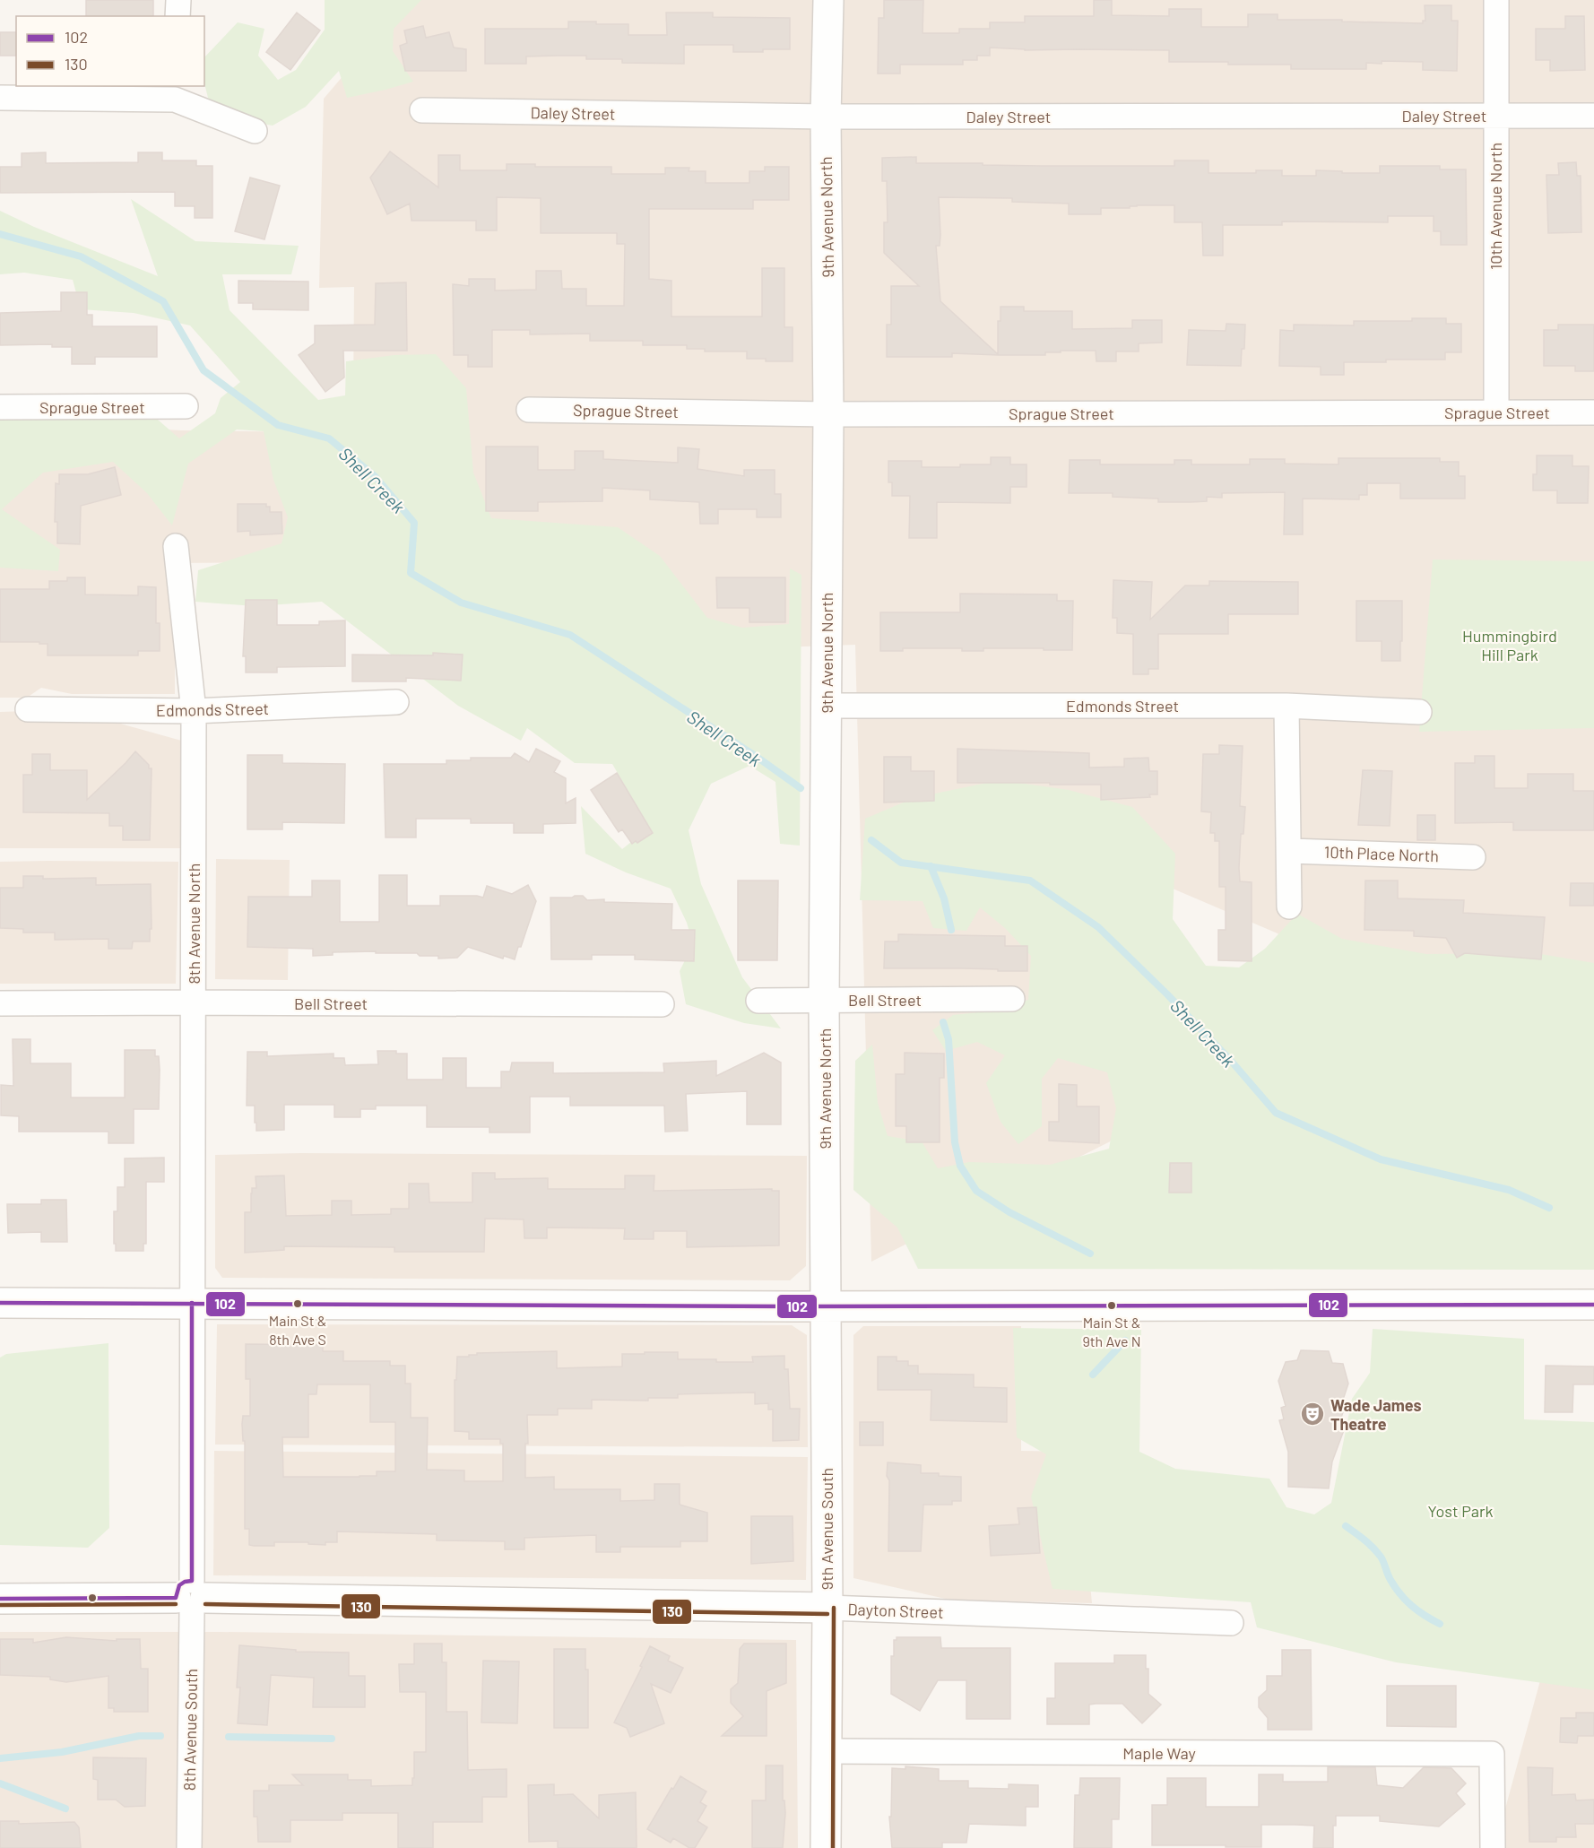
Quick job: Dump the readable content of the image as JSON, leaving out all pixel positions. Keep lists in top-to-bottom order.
{
  "streets": {
    "main road": ["9th Avenue North", "9th Avenue South", "Dayton Street"],
    "street": [
      "Daley Street",
      "10th Avenue North",
      "Sprague Street",
      "Edmonds Street",
      "10th Place North",
      "8th Avenue North",
      "Bell Street",
      "8th Avenue South",
      "Maple Way"
    ]
  },
  "crossings": [
    ["Daley Street", "10th Avenue North"],
    ["Daley Street", "9th Avenue North"],
    ["10th Avenue North", "Sprague Street"],
    ["9th Avenue North", "Sprague Street"],
    ["9th Avenue North", "Edmonds Street"],
    ["9th Avenue North", "Bell Street"],
    ["9th Avenue North", "9th Avenue South"],
    ["Edmonds Street", "8th Avenue North"],
    ["8th Avenue North", "Bell Street"],
    ["8th Avenue North", "8th Avenue South"],
    ["9th Avenue South", "Dayton Street"],
    ["9th Avenue South", "Maple Way"],
    ["Dayton Street", "8th Avenue South"]
  ],
  "water": ["Shell Creek"],
  "parks": ["Hummingbird Hill Park", "Yost Park"],
  "places": {
    "other": ["Main St & 8th Ave S", "Main St & 9th Ave N"],
    "theatre": ["Wade James Theatre"]
  },
  "lines": ["transit line 102", "transit line 130"],
  "legend": ["102", "130"]
}
